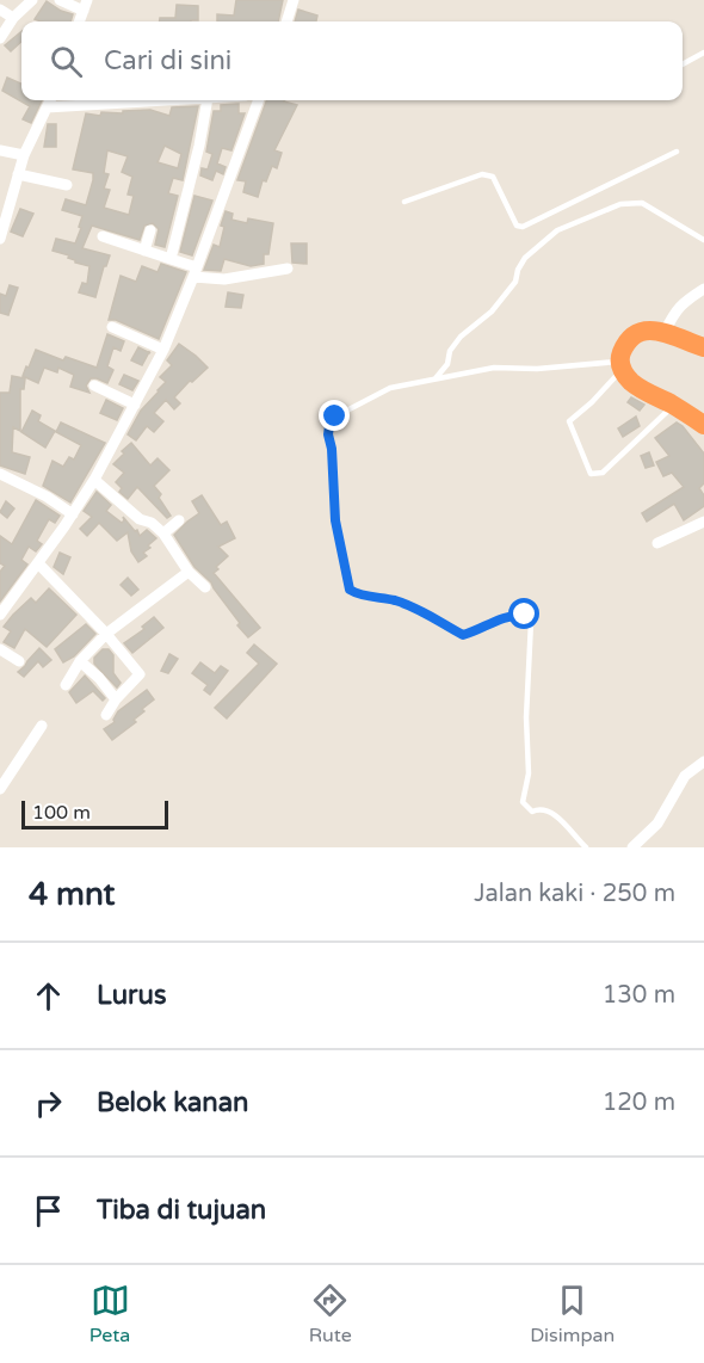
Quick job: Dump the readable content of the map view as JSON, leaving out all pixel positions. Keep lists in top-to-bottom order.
{
  "scale_bar": "100 m",
  "page": {
    "search": "Cari di sini",
    "scale": "100 m",
    "heading": ["4 mnt", "Jalan kaki · 250 m"],
    "list": [
      ["Lurus", "130 m"],
      ["Belok kanan", "120 m"],
      "Tiba di tujuan"
    ],
    "nav": ["Peta", "Rute", "Disimpan"]
  }
}
